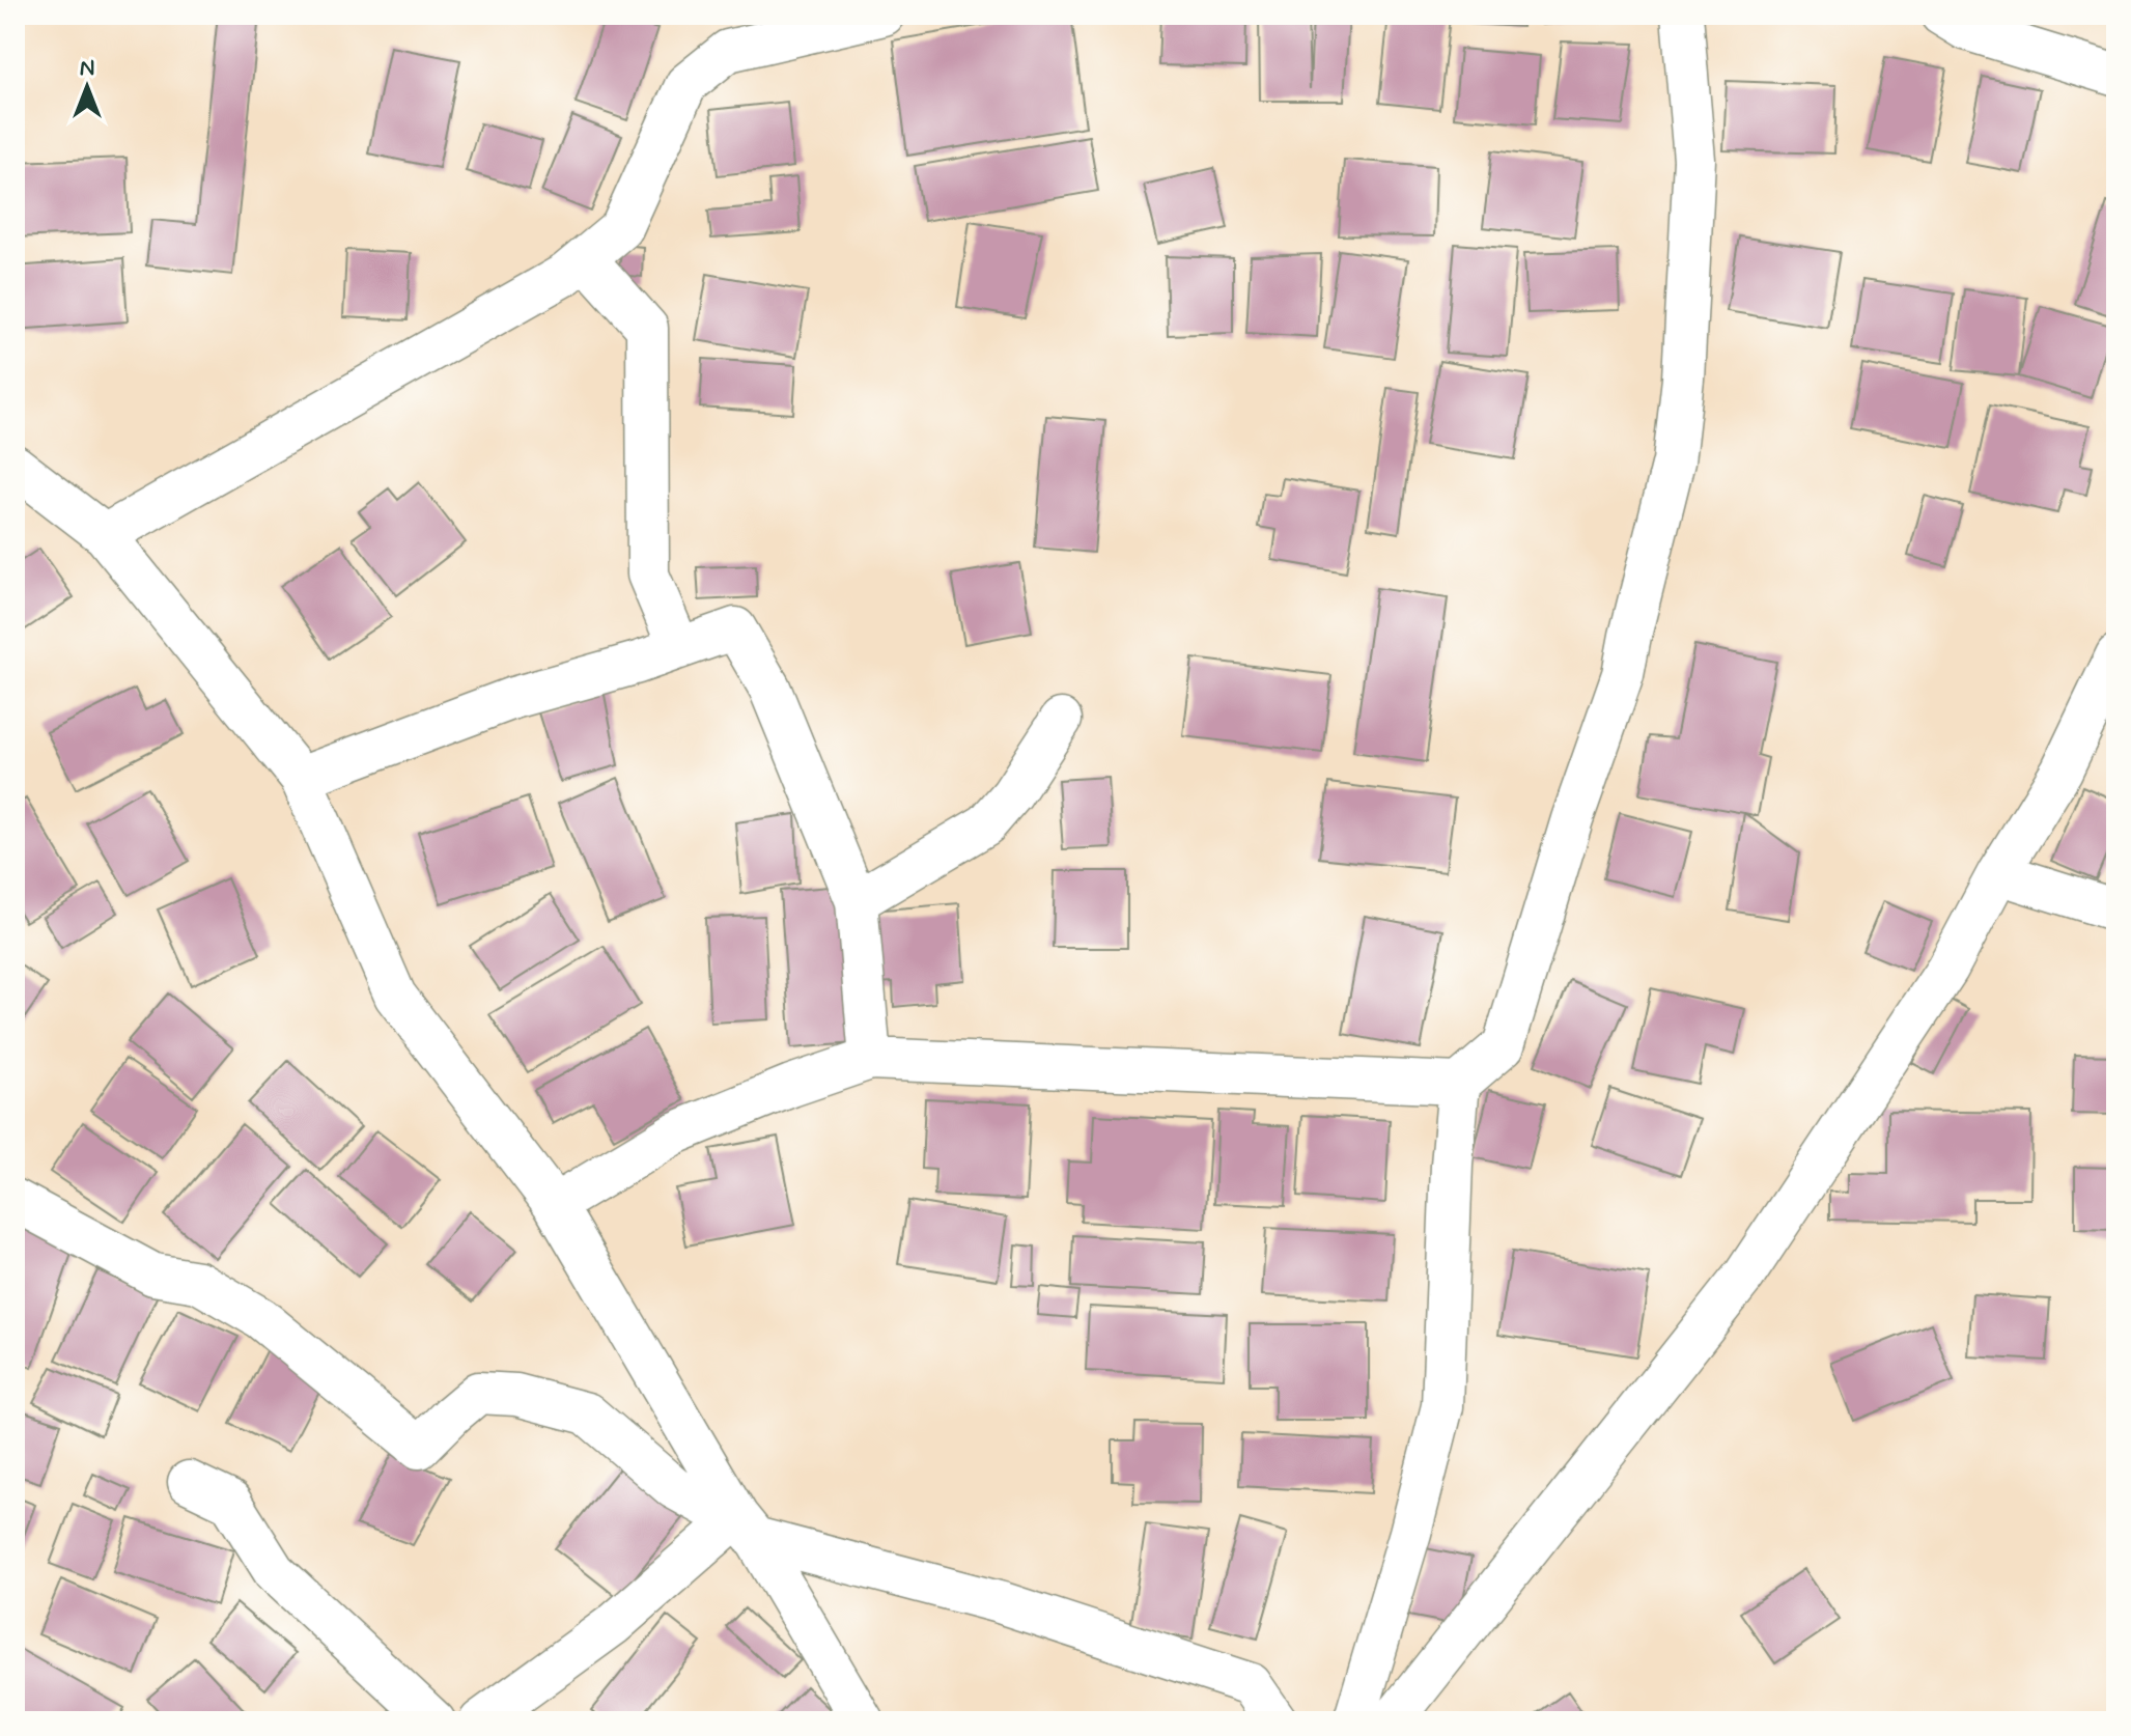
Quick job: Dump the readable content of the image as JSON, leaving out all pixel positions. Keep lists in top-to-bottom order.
{
  "north": "top"
}
